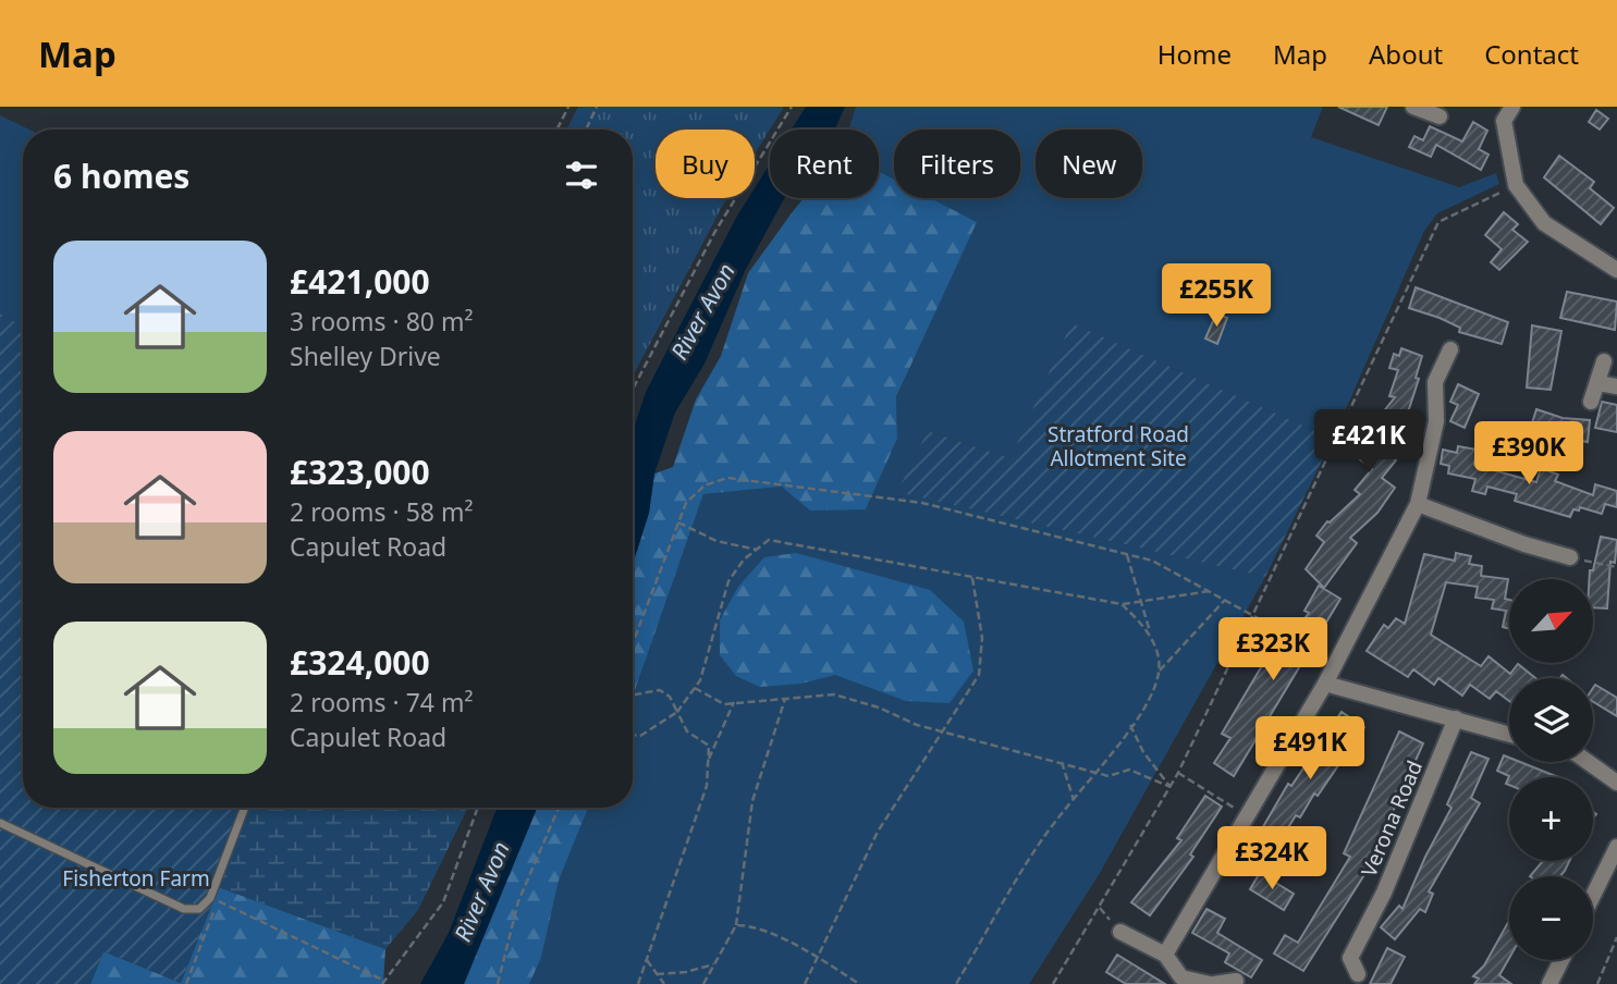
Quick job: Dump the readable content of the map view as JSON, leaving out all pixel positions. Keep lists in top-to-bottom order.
{
  "streets": {
    "street": ["Verona Road"]
  },
  "water": ["River Avon"],
  "parks": ["Stratford Road Allotment Site", "Fisherton Farm"],
  "north": "top right",
  "page": {
    "header": "Map",
    "nav": [
      "Home",
      "Map",
      "About",
      "Contact"
    ],
    "chip": [
      "Buy",
      "Rent",
      "Filters",
      "New"
    ],
    "heading": "6 homes",
    "list": [
      {
        "name": "£421,000",
        "note": "3 rooms · 80 m² · Shelley Drive"
      },
      {
        "name": "£323,000",
        "note": "2 rooms · 58 m² · Capulet Road"
      },
      {
        "name": "£324,000",
        "note": "2 rooms · 74 m² · Capulet Road"
      }
    ],
    "price": [
      "£255K",
      "£421K",
      "£390K",
      "£323K",
      "£491K",
      "£324K"
    ],
    "map_buttons": ["+", "−"]
  }
}
